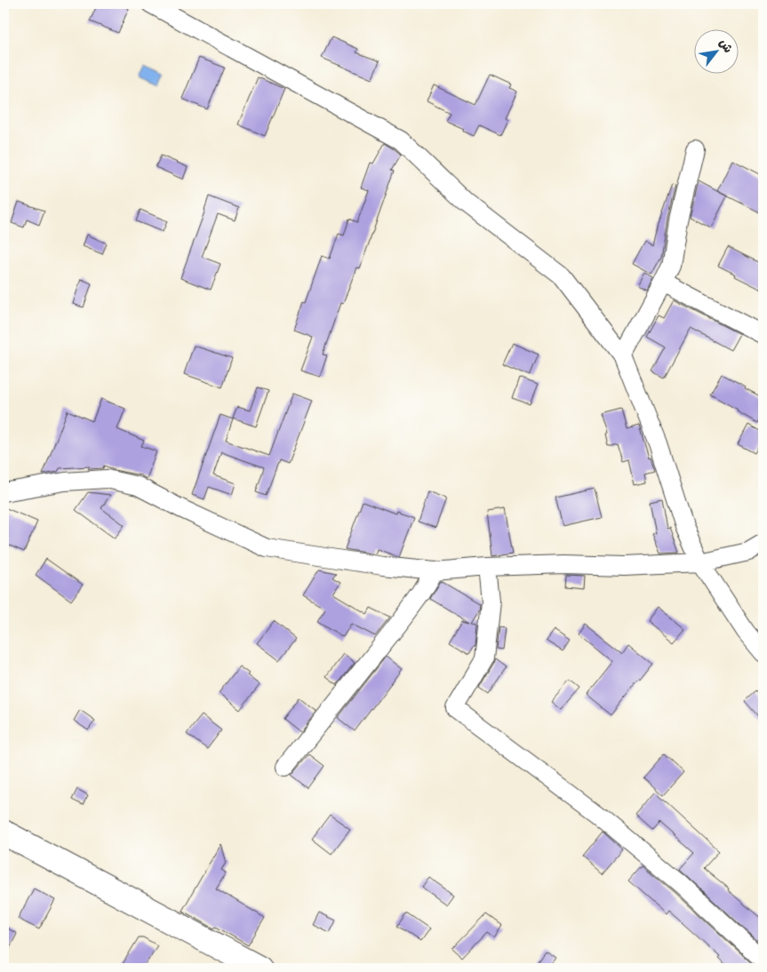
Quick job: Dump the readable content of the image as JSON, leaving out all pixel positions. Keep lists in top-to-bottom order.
{
  "north": "top right"
}
